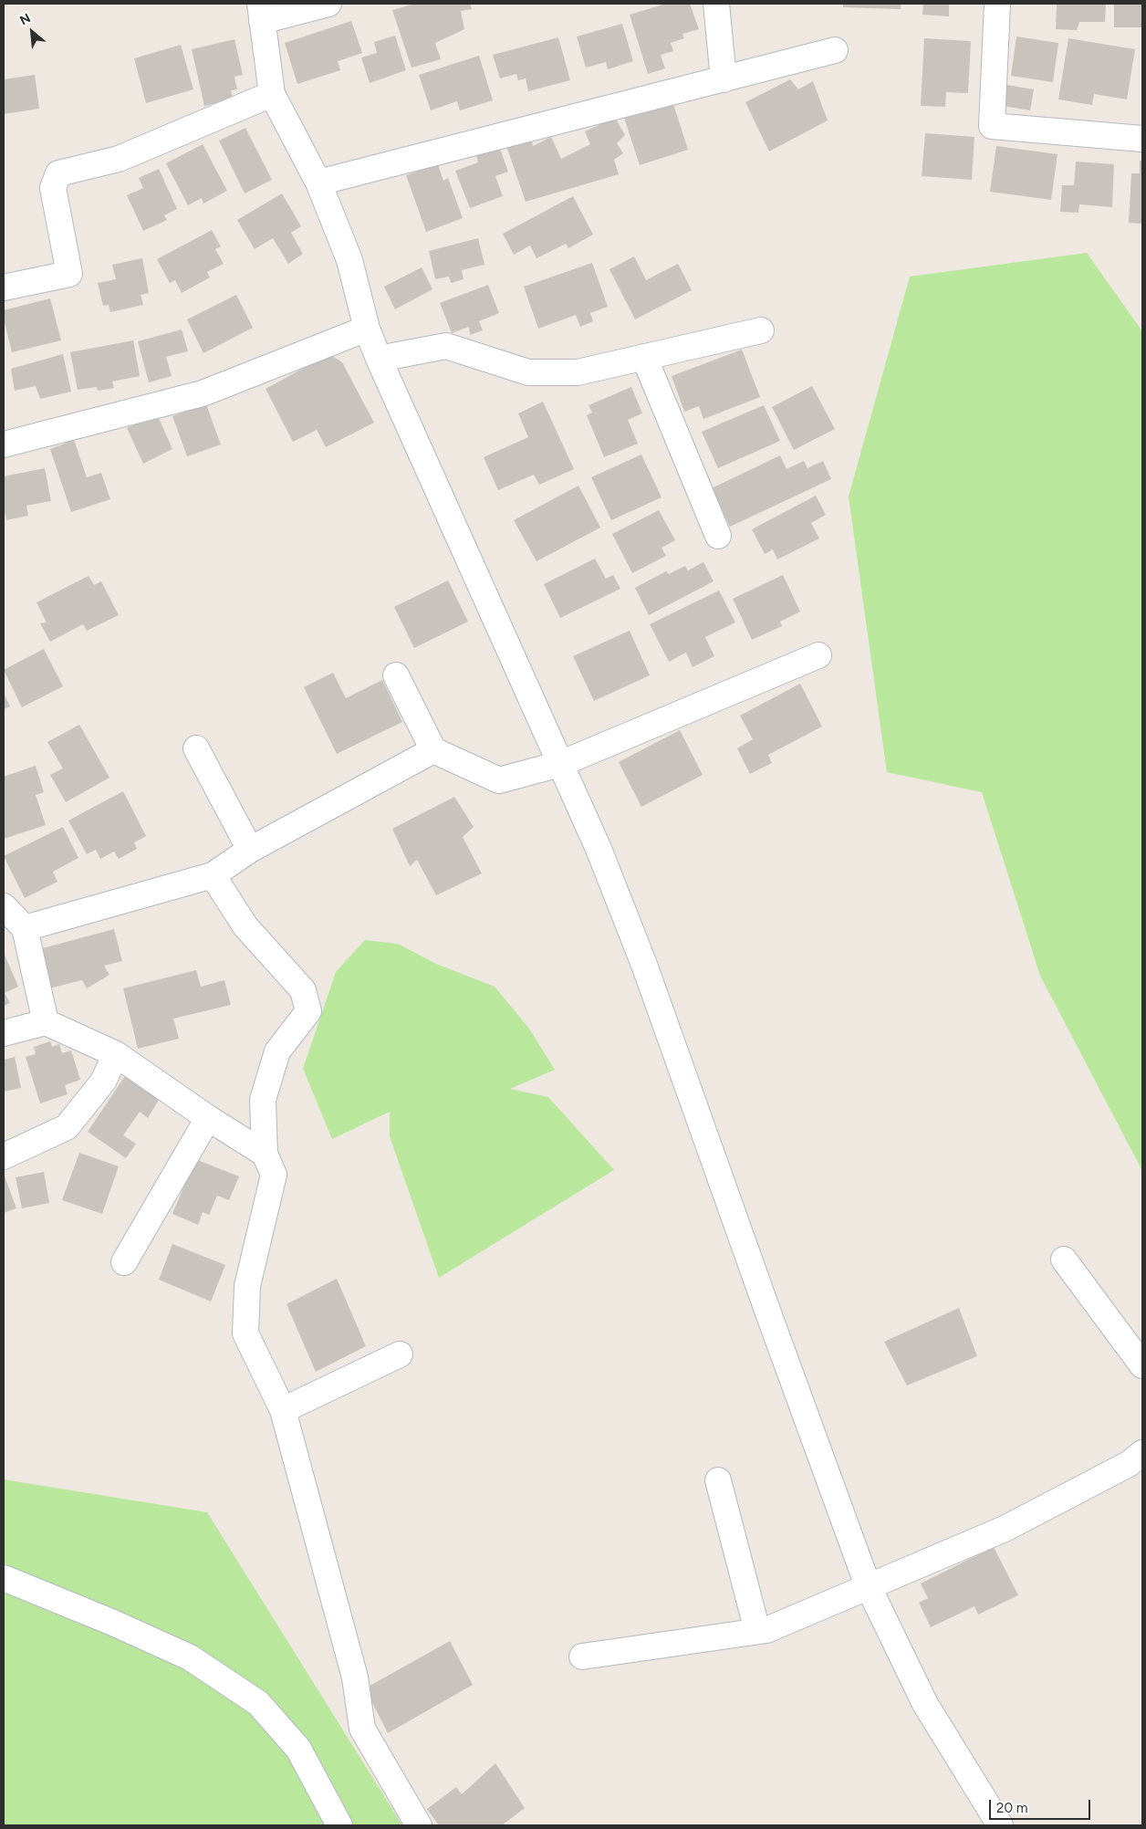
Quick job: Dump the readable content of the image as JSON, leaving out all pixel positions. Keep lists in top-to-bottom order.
{
  "scale_bar": "20 m",
  "north": "top left"
}
